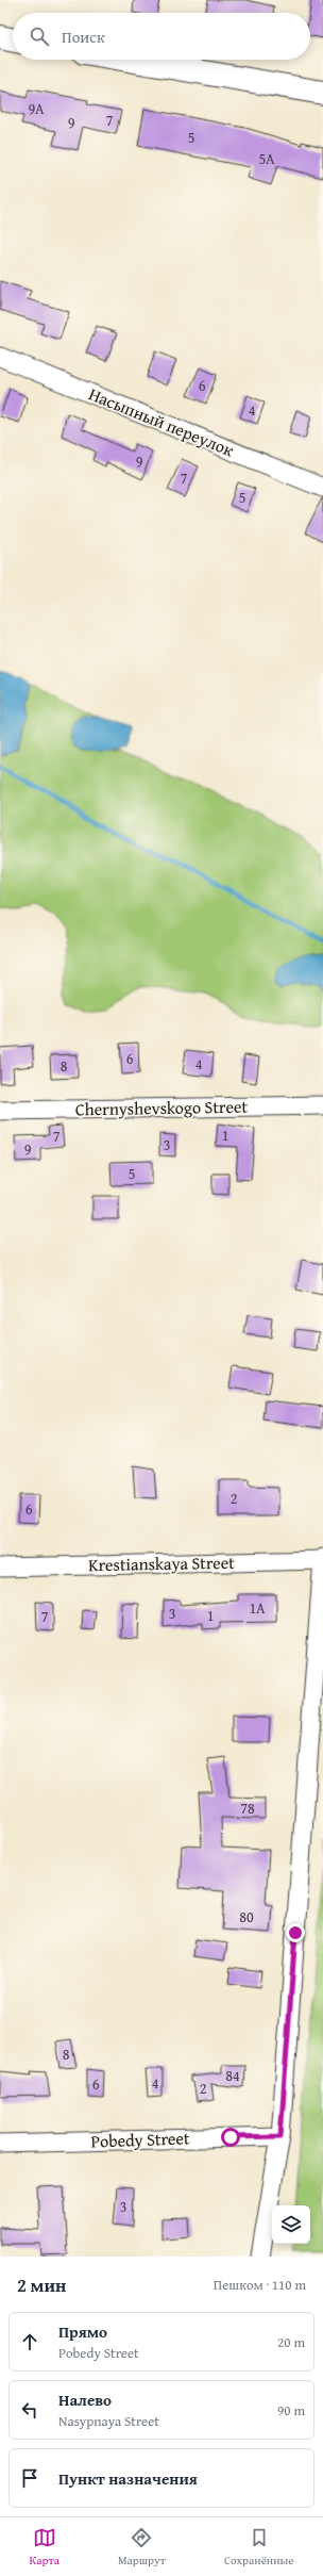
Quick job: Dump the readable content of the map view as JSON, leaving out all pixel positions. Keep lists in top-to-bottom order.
{
  "streets": {
    "street": [
      "Насыпный переулок",
      "Chernyshevskogo Street",
      "Krestianskaya Street",
      "Pobedy Street"
    ]
  },
  "house_numbers": [
    "9А",
    "7",
    "9",
    "5",
    "5А",
    "6",
    "4",
    "9",
    "7",
    "5",
    "6",
    "4",
    "8",
    "1",
    "7",
    "3",
    "9",
    "5",
    "2",
    "6",
    "1А",
    "3",
    "1",
    "7",
    "78",
    "80",
    "8",
    "84",
    "4",
    "6",
    "2",
    "3"
  ],
  "page": {
    "search": "Поиск",
    "heading": ["2 мин", "Пешком · 110 m"],
    "list": [
      ["Прямо", "Pobedy Street", "20 m"],
      ["Налево", "Nasypnaya Street", "90 m"],
      "Пункт назначения"
    ],
    "nav": ["Карта", "Маршрут", "Сохранённые"]
  }
}
